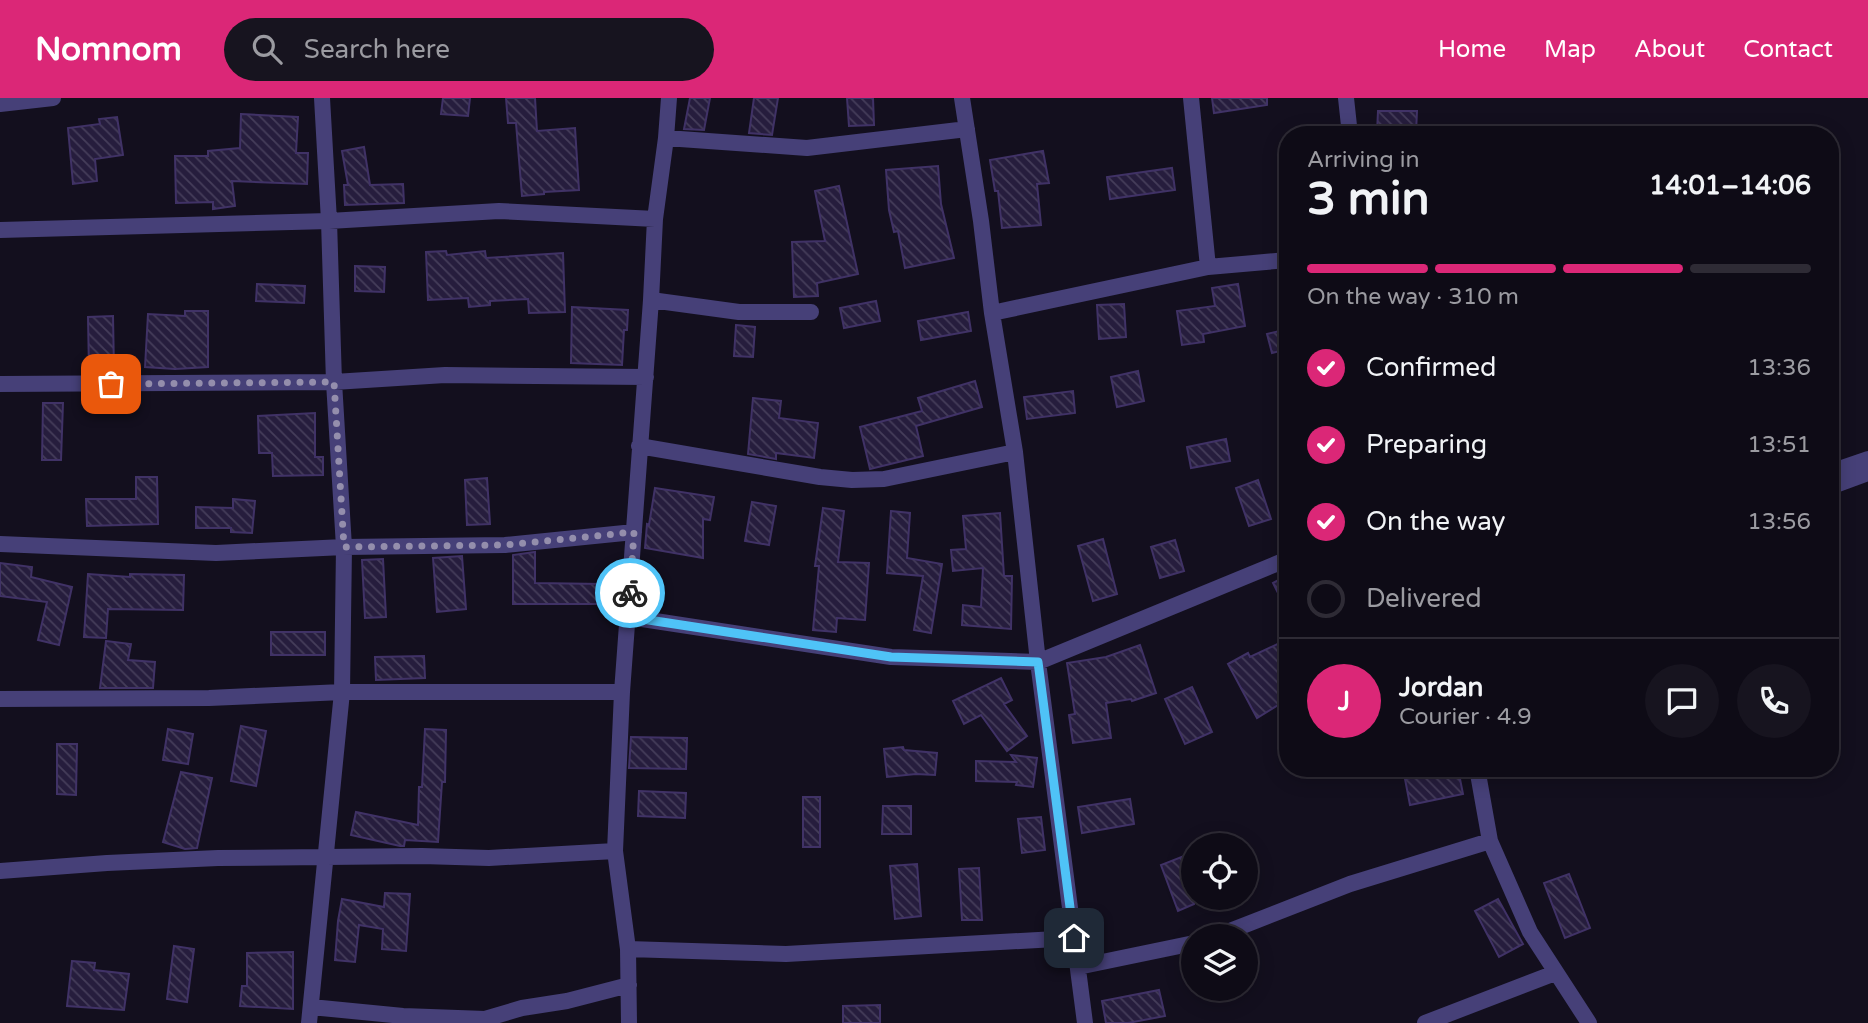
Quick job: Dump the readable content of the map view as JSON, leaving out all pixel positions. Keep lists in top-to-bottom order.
{
  "page": {
    "header": "Nomnom",
    "search": "Search here",
    "nav": [
      "Home",
      "Map",
      "About",
      "Contact"
    ],
    "heading": ["3 min", "Arriving in", "14:01–14:06"],
    "panel": ["Jordan", "Courier · 4.9"],
    "bar": "On the way · 310 m",
    "list": [
      ["Confirmed", "13:36"],
      ["Preparing", "13:51"],
      ["On the way", "13:56"],
      "Delivered"
    ],
    "round": "J"
  }
}
